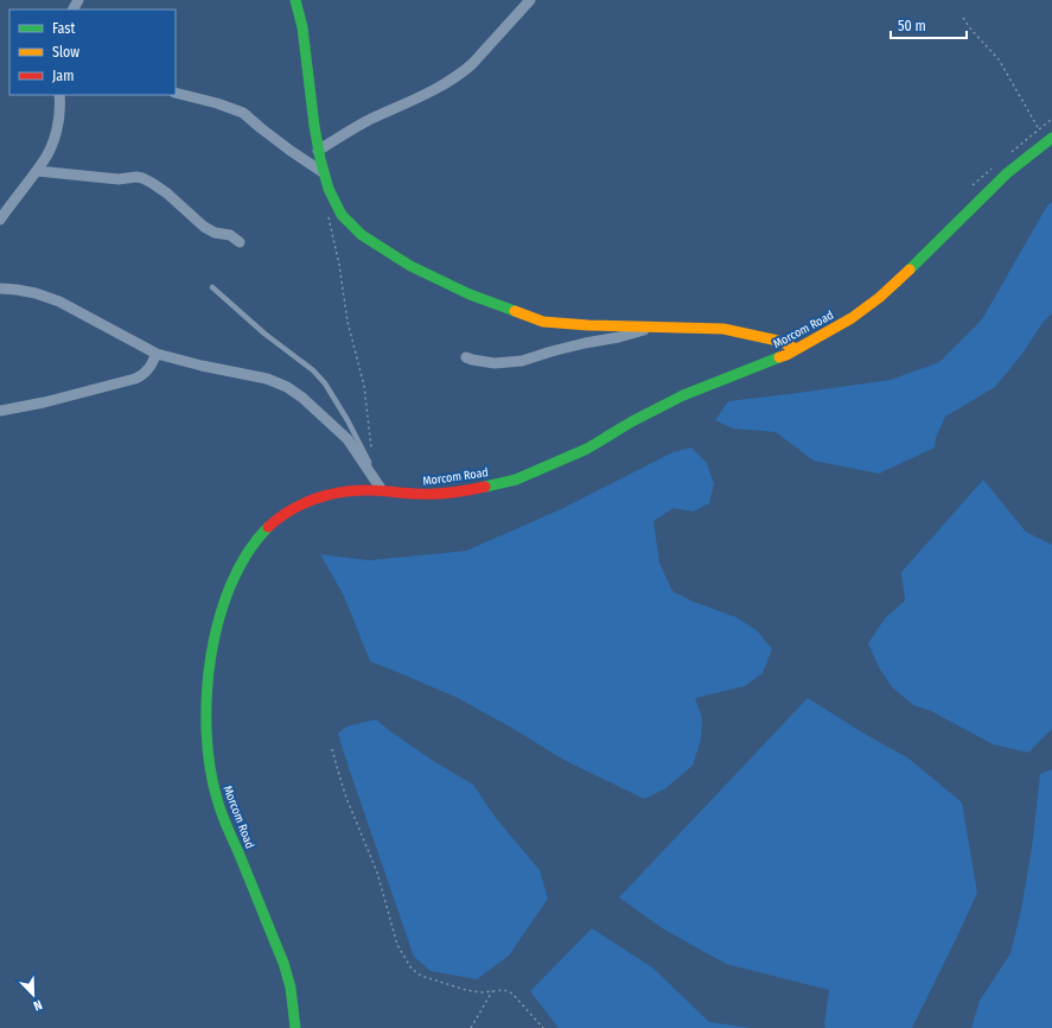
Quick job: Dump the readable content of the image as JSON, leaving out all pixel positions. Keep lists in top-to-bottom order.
{
  "streets": {
    "street": ["Morcom Road"]
  },
  "legend": ["Fast", "Slow", "Jam"],
  "scale_bar": "50 m",
  "north": "bottom right"
}
